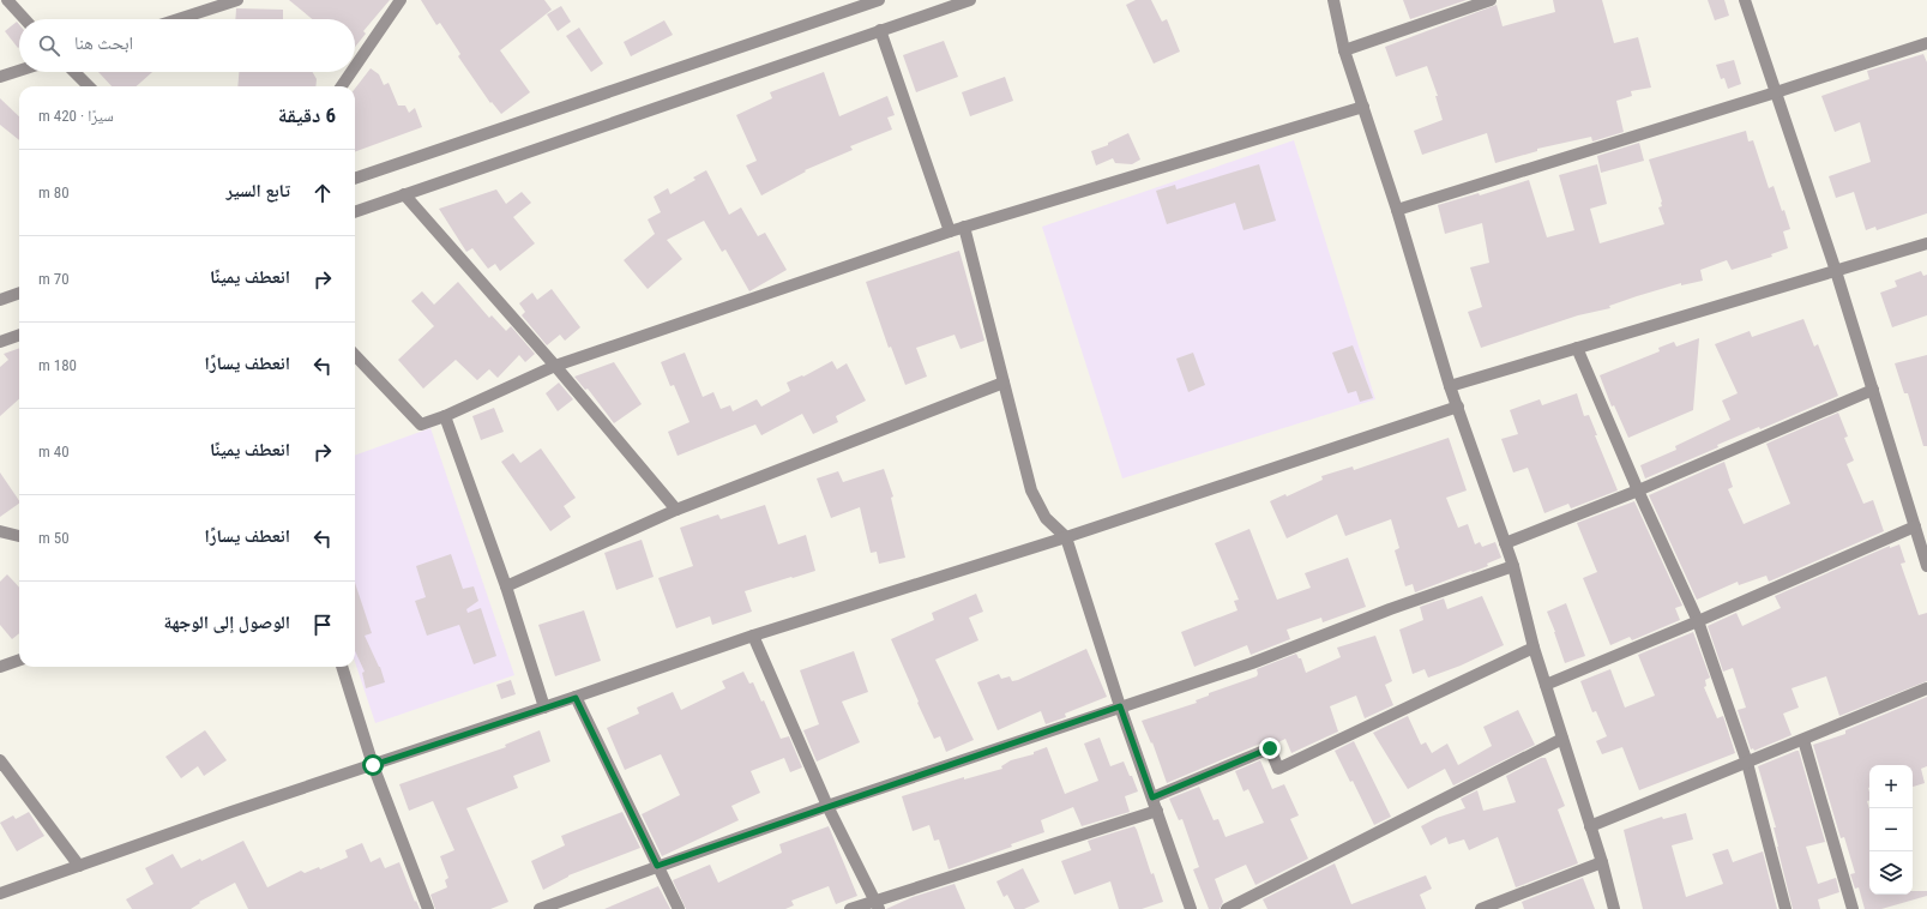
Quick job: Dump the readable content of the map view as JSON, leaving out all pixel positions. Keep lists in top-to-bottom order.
{
  "page": {
    "search": "ابحث هنا",
    "heading": ["6 دقيقة", "سيرًا · 420 m"],
    "list": [
      ["تابع السير", "80 m"],
      ["انعطف يمينًا", "70 m"],
      ["انعطف يسارًا", "180 m"],
      ["انعطف يمينًا", "40 m"],
      ["انعطف يسارًا", "50 m"],
      "الوصول إلى الوجهة"
    ],
    "map_buttons": ["+", "−"]
  }
}
